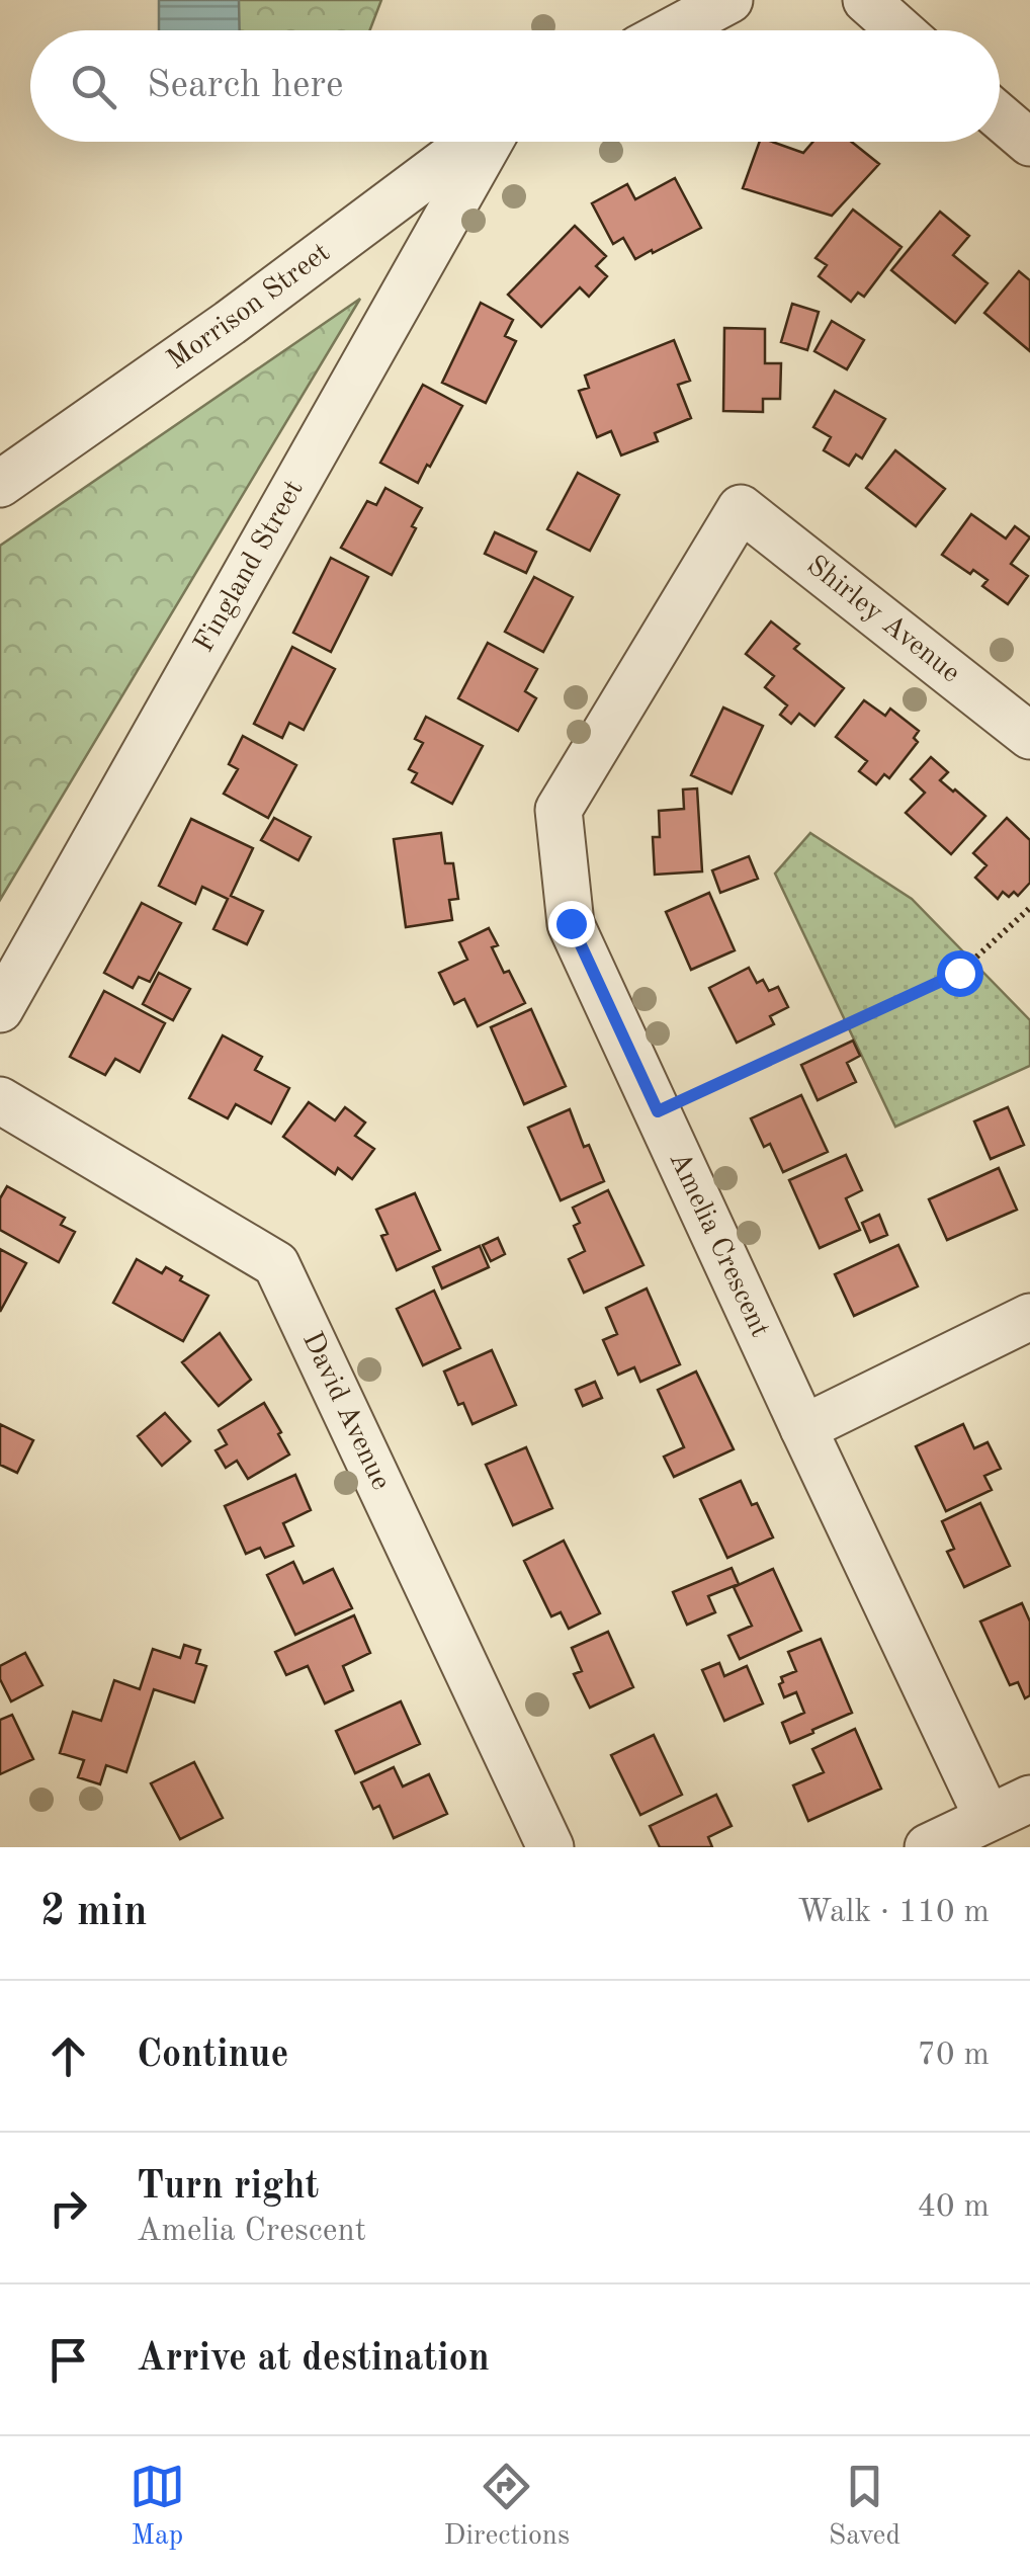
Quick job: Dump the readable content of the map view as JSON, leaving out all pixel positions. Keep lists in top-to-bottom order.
{
  "streets": {
    "street": [
      "Morrison Street",
      "Fingland Street",
      "Shirley Avenue",
      "Amelia Crescent",
      "David Avenue"
    ]
  },
  "crossings": [
    ["Shirley Avenue", "Amelia Crescent"]
  ],
  "page": {
    "search": "Search here",
    "heading": ["2 min", "Walk · 110 m"],
    "list": [
      ["Continue", "70 m"],
      ["Turn right", "Amelia Crescent", "40 m"],
      "Arrive at destination"
    ],
    "nav": ["Map", "Directions", "Saved"]
  }
}
